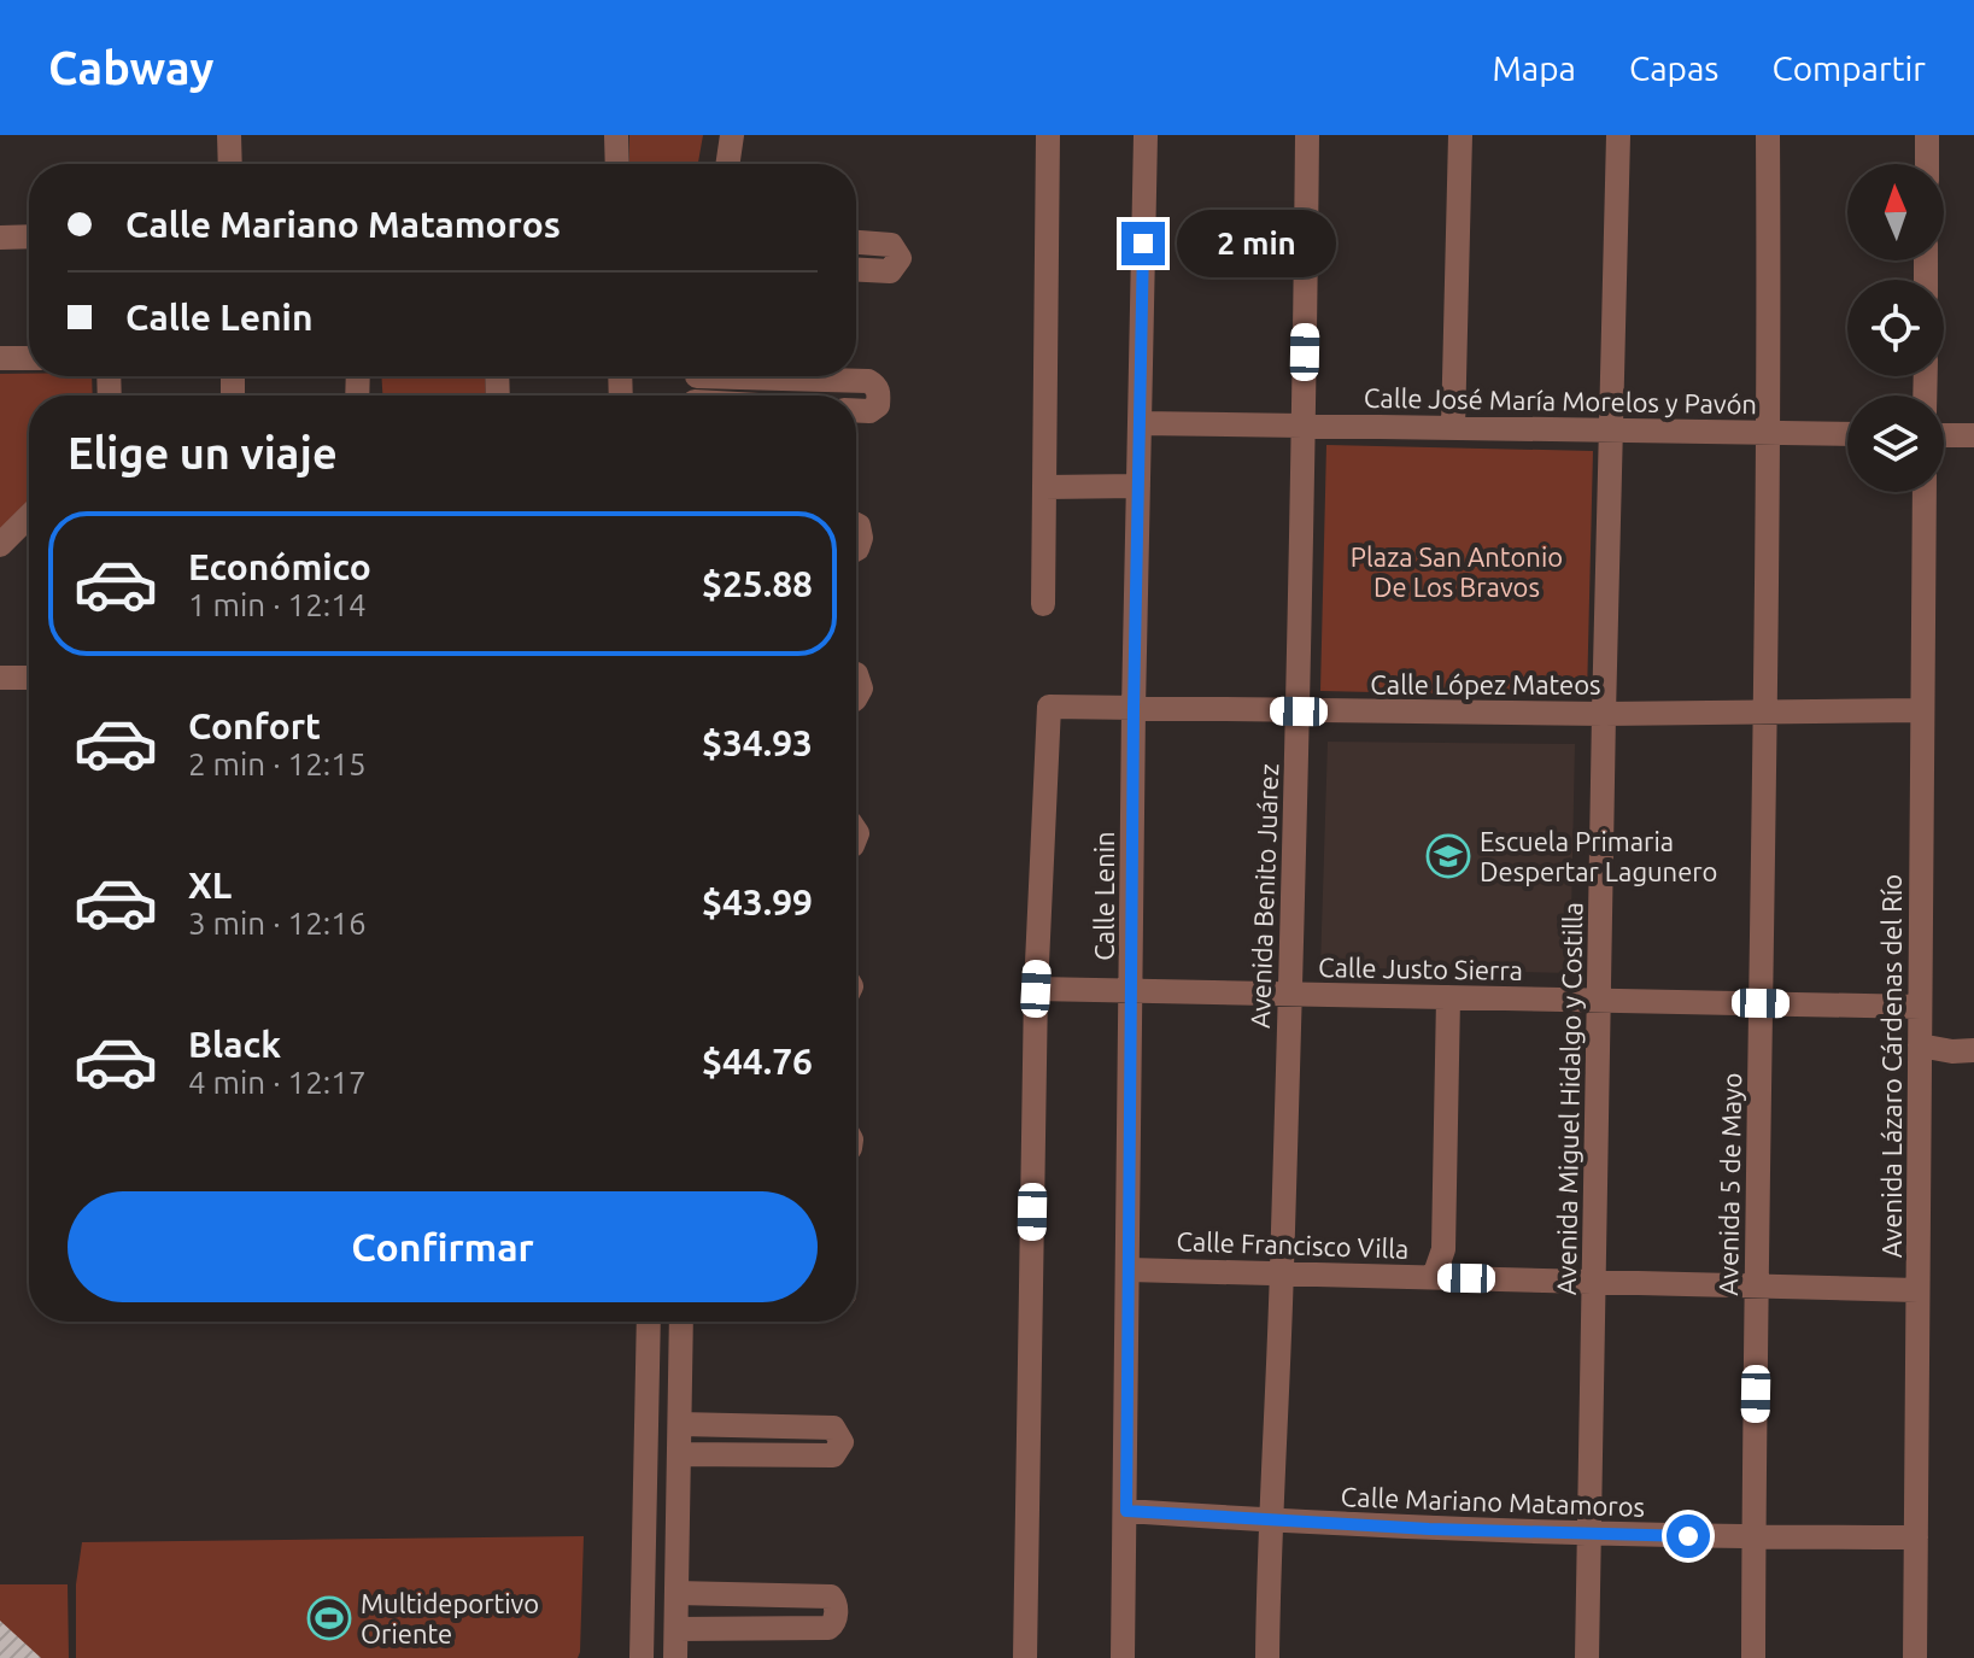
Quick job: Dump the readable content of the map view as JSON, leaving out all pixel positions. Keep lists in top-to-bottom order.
{
  "streets": {
    "street": [
      "Calle José María Morelos y Pavón",
      "Calle López Mateos",
      "Calle Lenin",
      "Avenida Benito Juárez",
      "Calle Justo Sierra",
      "Avenida Lázaro Cárdenas del Río",
      "Avenida Miguel Hidalgo y Costilla",
      "Avenida 5 de Mayo",
      "Calle Francisco Villa",
      "Calle Mariano Matamoros"
    ]
  },
  "crossings": [
    ["Calle José María Morelos y Pavón", "Calle Lenin"],
    ["Calle José María Morelos y Pavón", "Avenida Benito Juárez"],
    ["Calle José María Morelos y Pavón", "Avenida Miguel Hidalgo y Costilla"],
    ["Calle José María Morelos y Pavón", "Avenida 5 de Mayo"],
    ["Calle López Mateos", "Calle Lenin"],
    ["Calle López Mateos", "Avenida Benito Juárez"],
    ["Calle López Mateos", "Calle Justo Sierra"],
    ["Calle López Mateos", "Avenida Lázaro Cárdenas del Río"],
    ["Calle López Mateos", "Avenida Miguel Hidalgo y Costilla"],
    ["Calle López Mateos", "Avenida 5 de Mayo"],
    ["Calle Lenin", "Calle Justo Sierra"],
    ["Calle Lenin", "Calle Francisco Villa"],
    ["Calle Lenin", "Calle Mariano Matamoros"],
    ["Avenida Benito Juárez", "Calle Justo Sierra"],
    ["Avenida Benito Juárez", "Calle Francisco Villa"],
    ["Avenida Benito Juárez", "Calle Mariano Matamoros"],
    ["Calle Justo Sierra", "Avenida Lázaro Cárdenas del Río"],
    ["Calle Justo Sierra", "Avenida Miguel Hidalgo y Costilla"],
    ["Calle Justo Sierra", "Avenida 5 de Mayo"],
    ["Avenida Lázaro Cárdenas del Río", "Calle Francisco Villa"],
    ["Avenida Lázaro Cárdenas del Río", "Calle Mariano Matamoros"],
    ["Avenida Miguel Hidalgo y Costilla", "Calle Francisco Villa"],
    ["Avenida Miguel Hidalgo y Costilla", "Calle Mariano Matamoros"],
    ["Avenida 5 de Mayo", "Calle Francisco Villa"],
    ["Avenida 5 de Mayo", "Calle Mariano Matamoros"]
  ],
  "parks": ["Plaza San Antonio De Los Bravos"],
  "places": {
    "school or university": ["Escuela Primaria Despertar Lagunero"],
    "sports": ["Multideportivo Oriente"]
  },
  "north": "top",
  "page": {
    "header": "Cabway",
    "nav": ["Mapa", "Capas", "Compartir"],
    "banner": ["Calle Mariano Matamoros", "Calle Lenin"],
    "bubble": "2 min",
    "heading": "Elige un viaje",
    "list": [
      {
        "name": "Económico",
        "note": "1 min · 12:14",
        "value": "$25.88"
      },
      {
        "name": "Confort",
        "note": "2 min · 12:15",
        "value": "$34.93"
      },
      {
        "name": "XL",
        "note": "3 min · 12:16",
        "value": "$43.99"
      },
      {
        "name": "Black",
        "note": "4 min · 12:17",
        "value": "$44.76"
      }
    ],
    "buttons": "Confirmar"
  }
}
